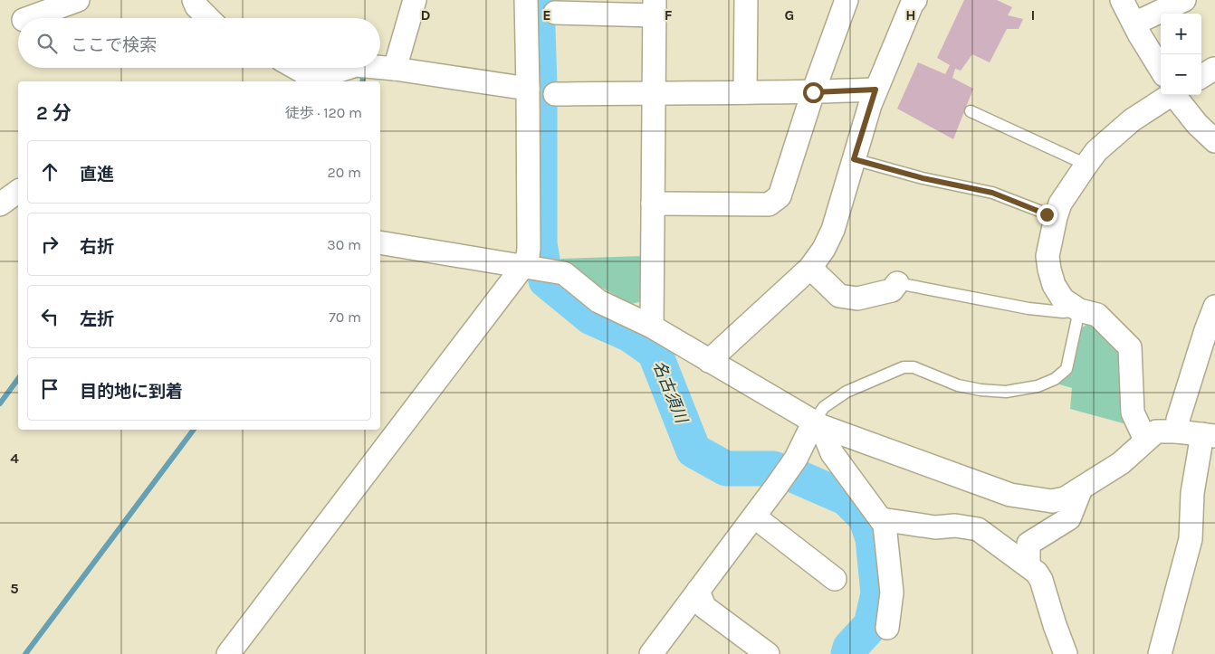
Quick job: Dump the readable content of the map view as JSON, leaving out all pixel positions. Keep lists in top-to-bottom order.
{
  "water": ["名古須川"],
  "page": {
    "map_buttons": ["+", "−"],
    "search": "ここで検索",
    "heading": ["2 分", "徒歩 · 120 m"],
    "list": [
      ["直進", "20 m"],
      ["右折", "30 m"],
      ["左折", "70 m"],
      "目的地に到着"
    ]
  },
  "grid": {
    "columns": [
      "D",
      "E",
      "F",
      "G",
      "H",
      "I"
    ],
    "rows": ["4", "5"]
  }
}
